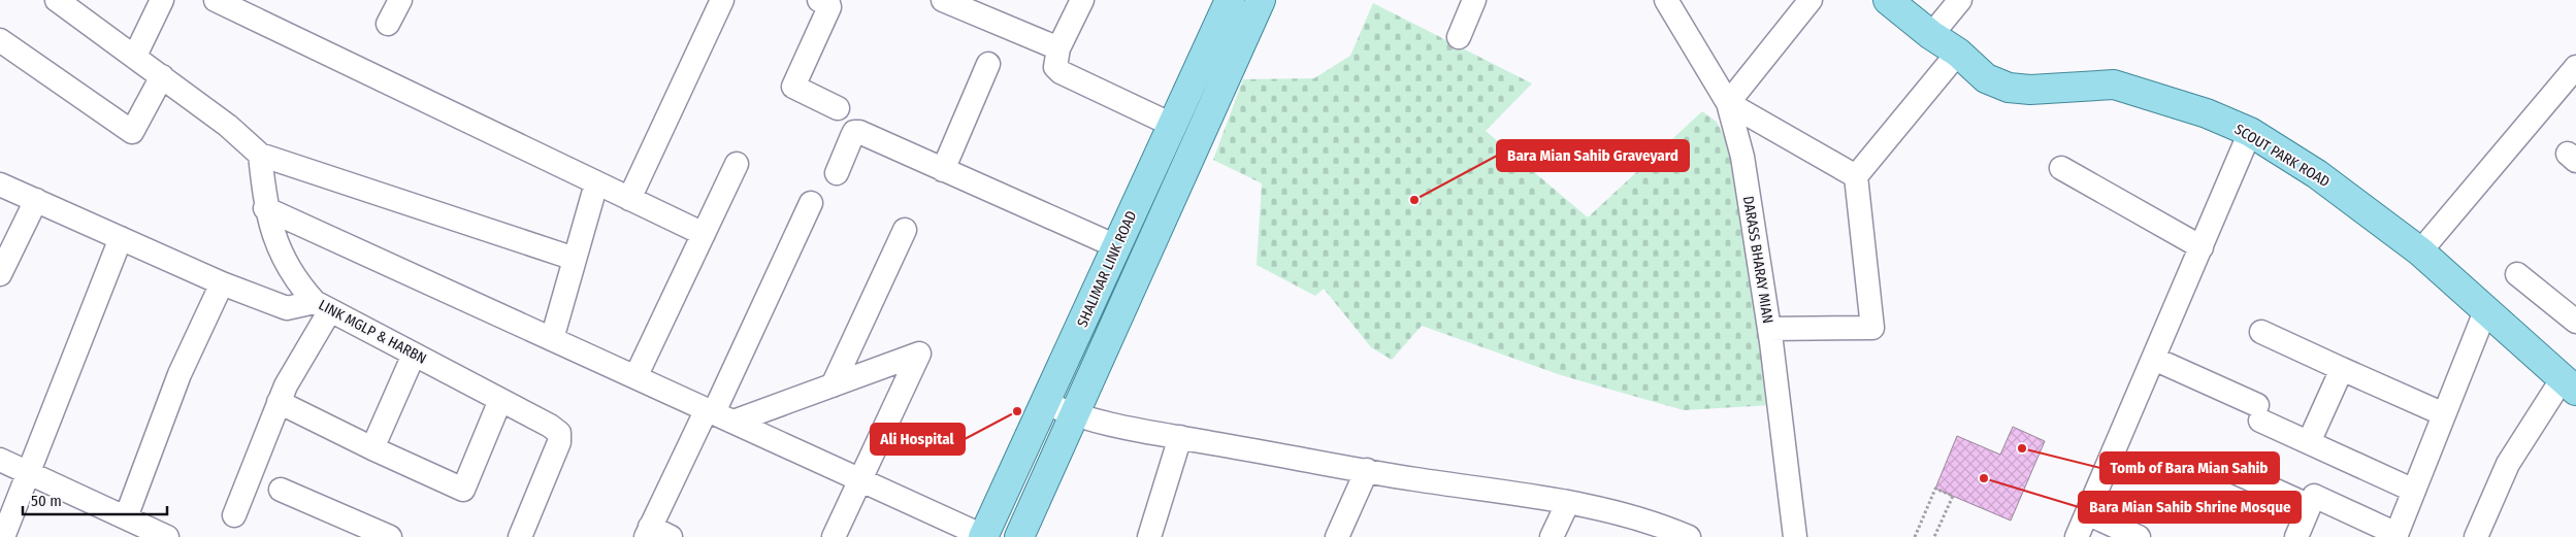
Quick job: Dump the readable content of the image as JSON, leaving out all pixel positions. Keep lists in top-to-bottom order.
{
  "streets": {
    "main road": ["SCOUT PARK ROAD", "SHALIMAR LINK ROAD"],
    "street": ["DARASS BHARAY MIAN", "LINK MGLP & HARBN"]
  },
  "places": [
    "Bara Mian Sahib Graveyard",
    "Ali Hospital",
    "Tomb of Bara Mian Sahib",
    "Bara Mian Sahib Shrine Mosque"
  ],
  "scale_bar": "50 m"
}
